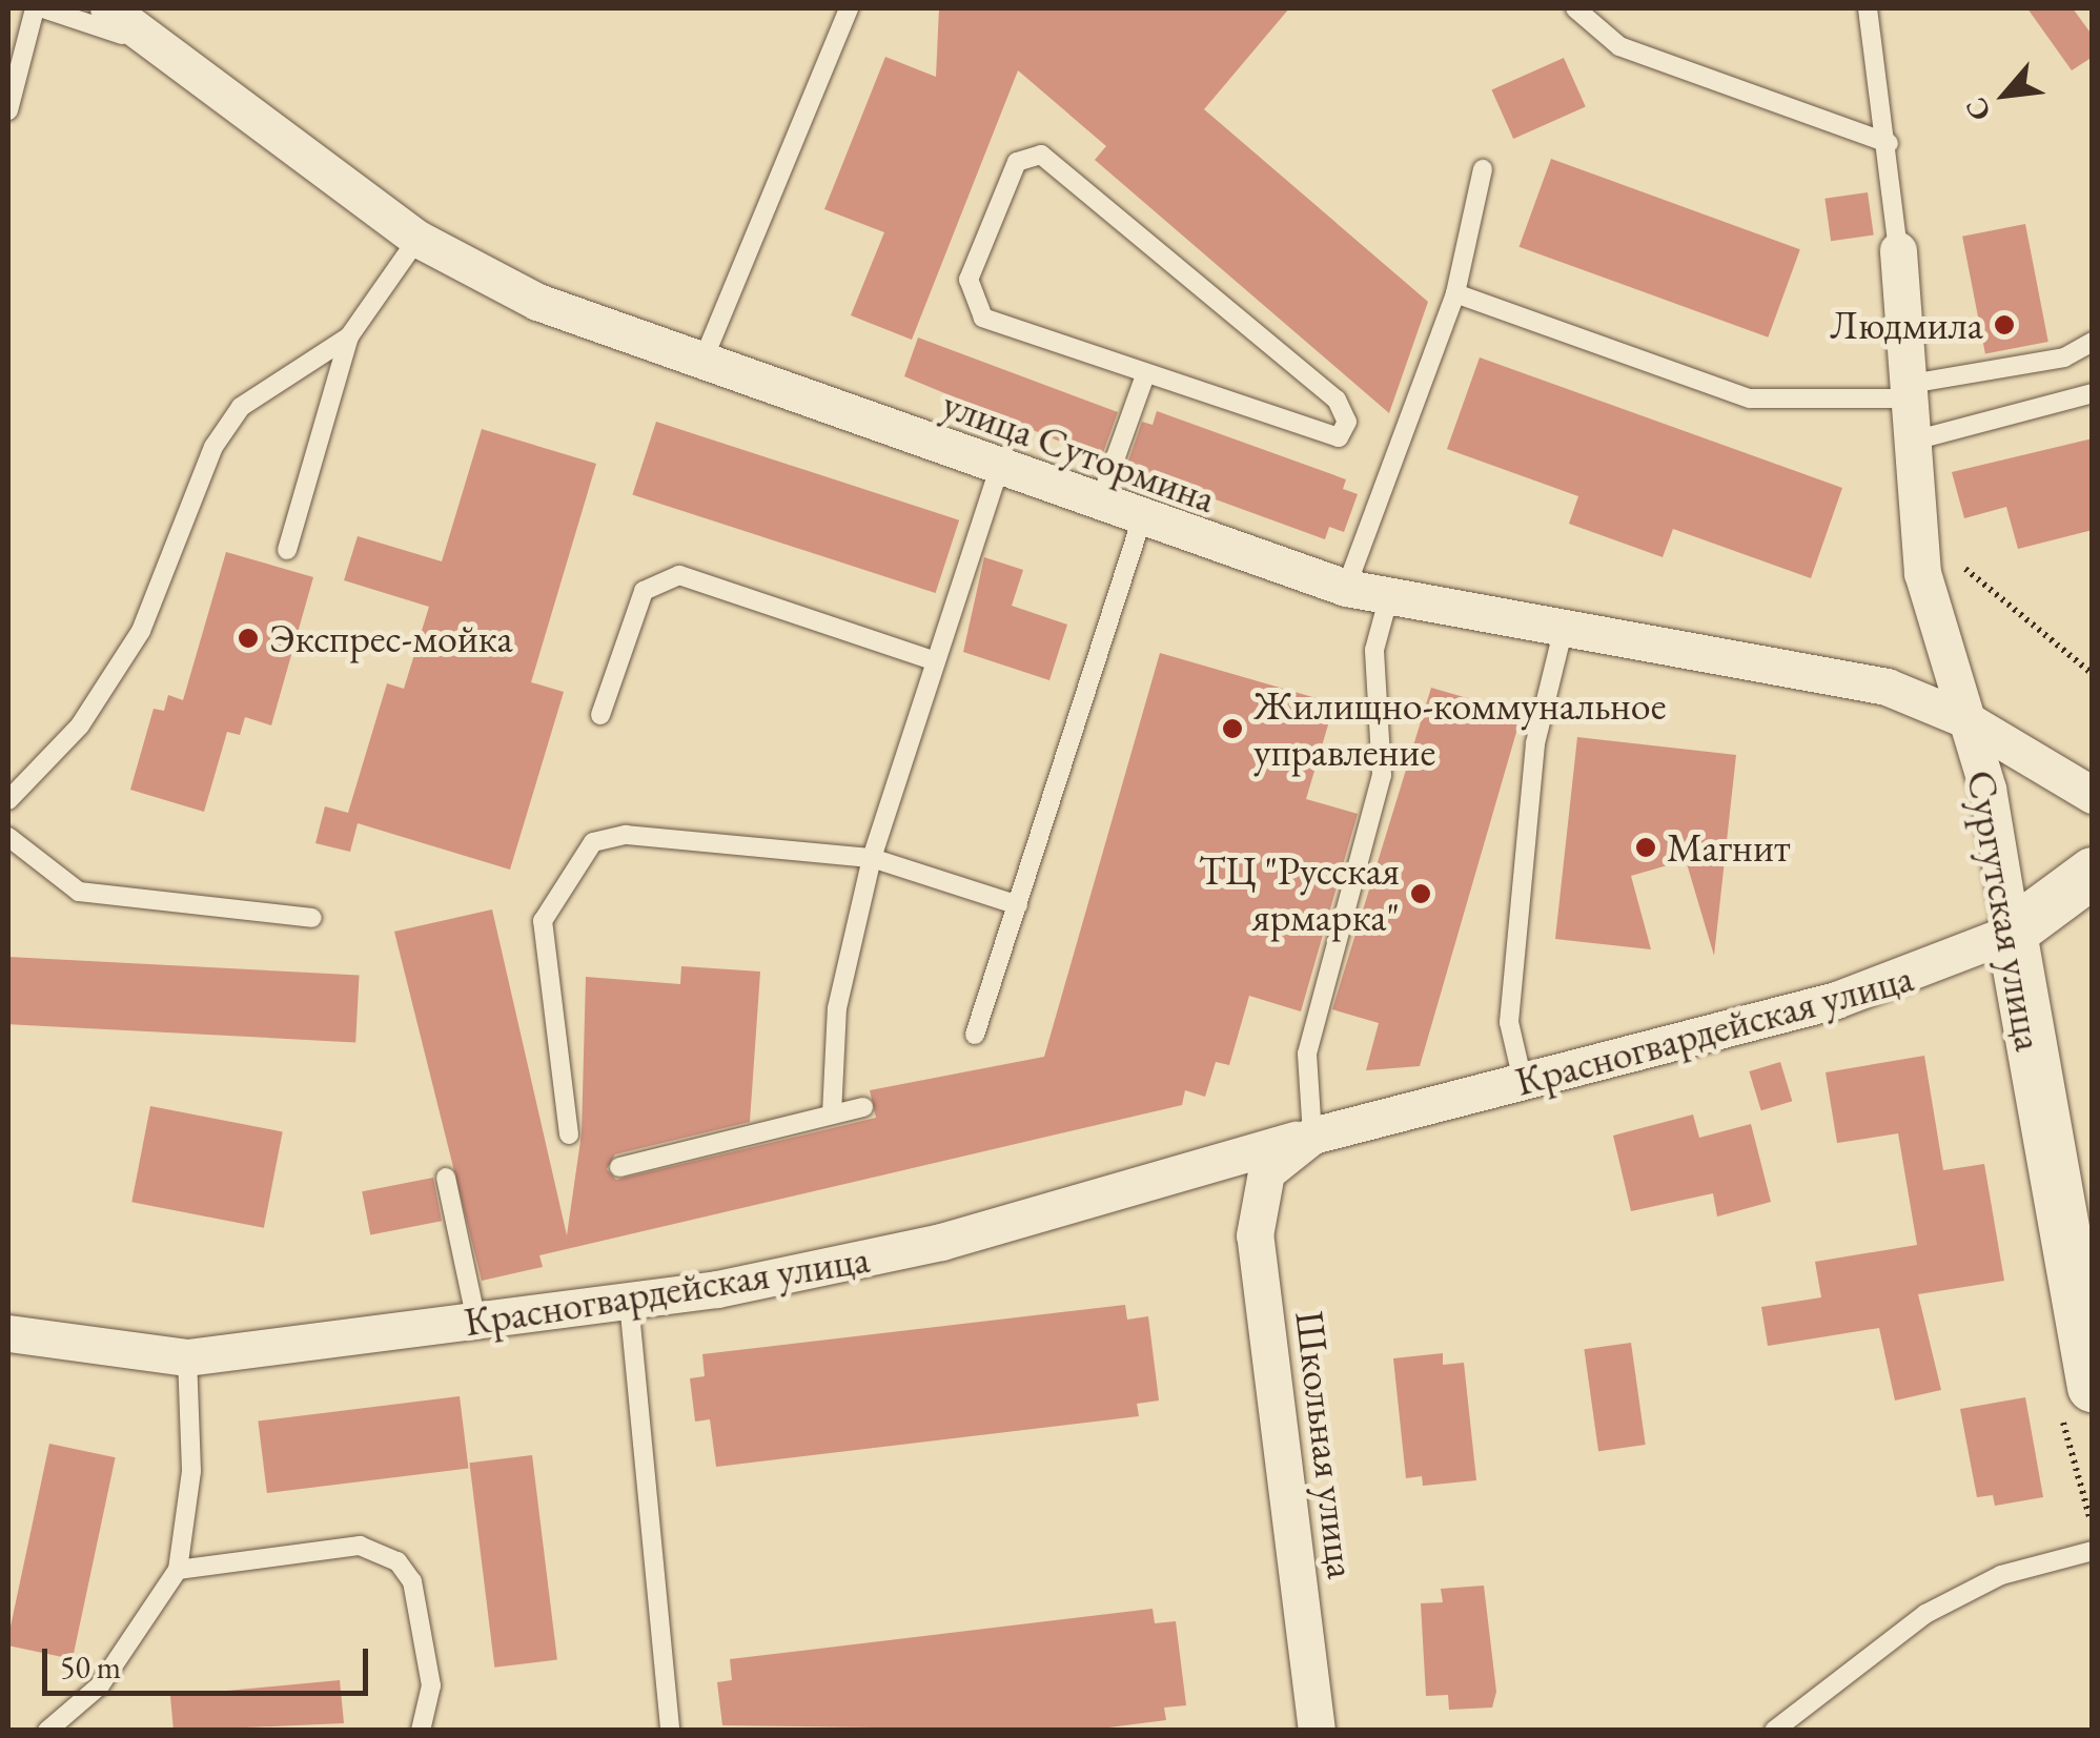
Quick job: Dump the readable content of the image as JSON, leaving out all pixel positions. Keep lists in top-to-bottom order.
{
  "streets": {
    "street": [
      "улица Сутормина",
      "Сургутская улица",
      "Красногвардейская улица",
      "Школьная улица"
    ]
  },
  "crossings": [
    ["улица Сутормина", "Сургутская улица"],
    ["Сургутская улица", "Красногвардейская улица"],
    ["Красногвардейская улица", "Школьная улица"]
  ],
  "places": [
    "Людмила",
    "Экспрес-мойка",
    "Жилищно-коммунальное управление",
    "Магнит",
    "ТЦ \"Русская ярмарка\""
  ],
  "scale_bar": "50 m",
  "north": "bottom left"
}
